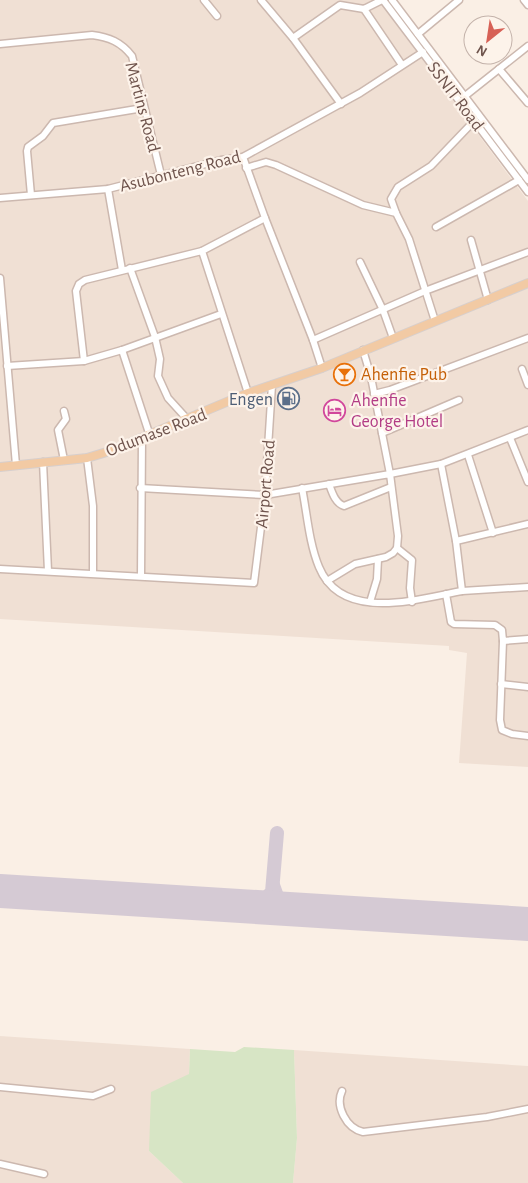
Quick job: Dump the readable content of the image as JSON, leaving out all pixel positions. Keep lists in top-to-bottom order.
{
  "streets": {
    "main road": ["Odumase Road"],
    "street": [
      "SSNIT Road",
      "Martins Road",
      "Asubonteng Road",
      "Airport Road"
    ]
  },
  "crossings": [
    ["SSNIT Road", "Asubonteng Road"],
    ["Martins Road", "Asubonteng Road"],
    ["Odumase Road", "Airport Road"]
  ],
  "places": {
    "bar": ["Ahenfie Pub"],
    "fuel station": ["Engen"],
    "hotel": ["Ahenfie George Hotel"]
  },
  "north": "bottom left"
}
